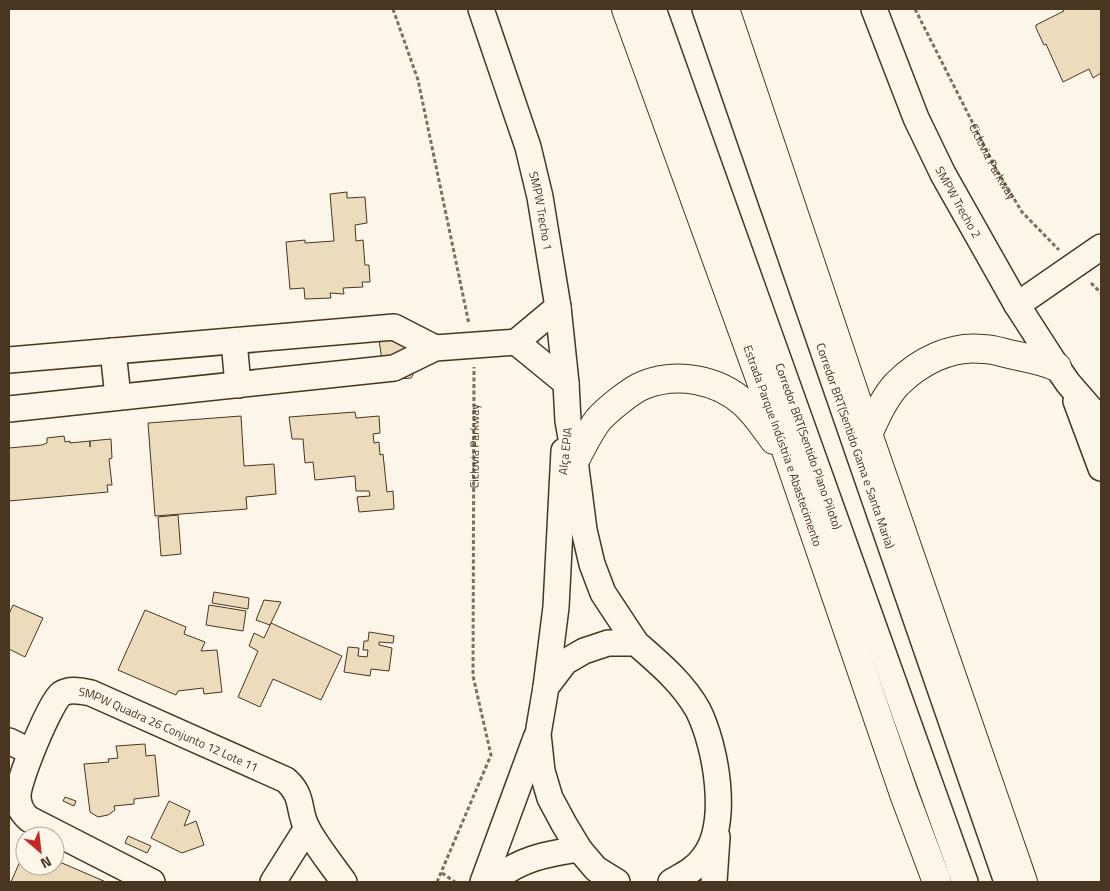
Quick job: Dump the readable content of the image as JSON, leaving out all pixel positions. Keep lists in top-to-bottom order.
{
  "streets": {
    "highway": ["Estrada Parque Indústria e Abastecimento"],
    "street": [
      "SMPW Trecho 2",
      "SMPW Trecho 1",
      "Corredor BRT(Sentido Plano Piloto)",
      "Corredor BRT(Sentido Gama e Santa Maria)",
      "Alça EPIA",
      "SMPW Quadra 26 Conjunto 12 Lote 11"
    ],
    "path": ["Ciclovia Parkway"]
  },
  "crossings": [
    ["SMPW Trecho 1", "Alça EPIA"]
  ],
  "north": "bottom right"
}
